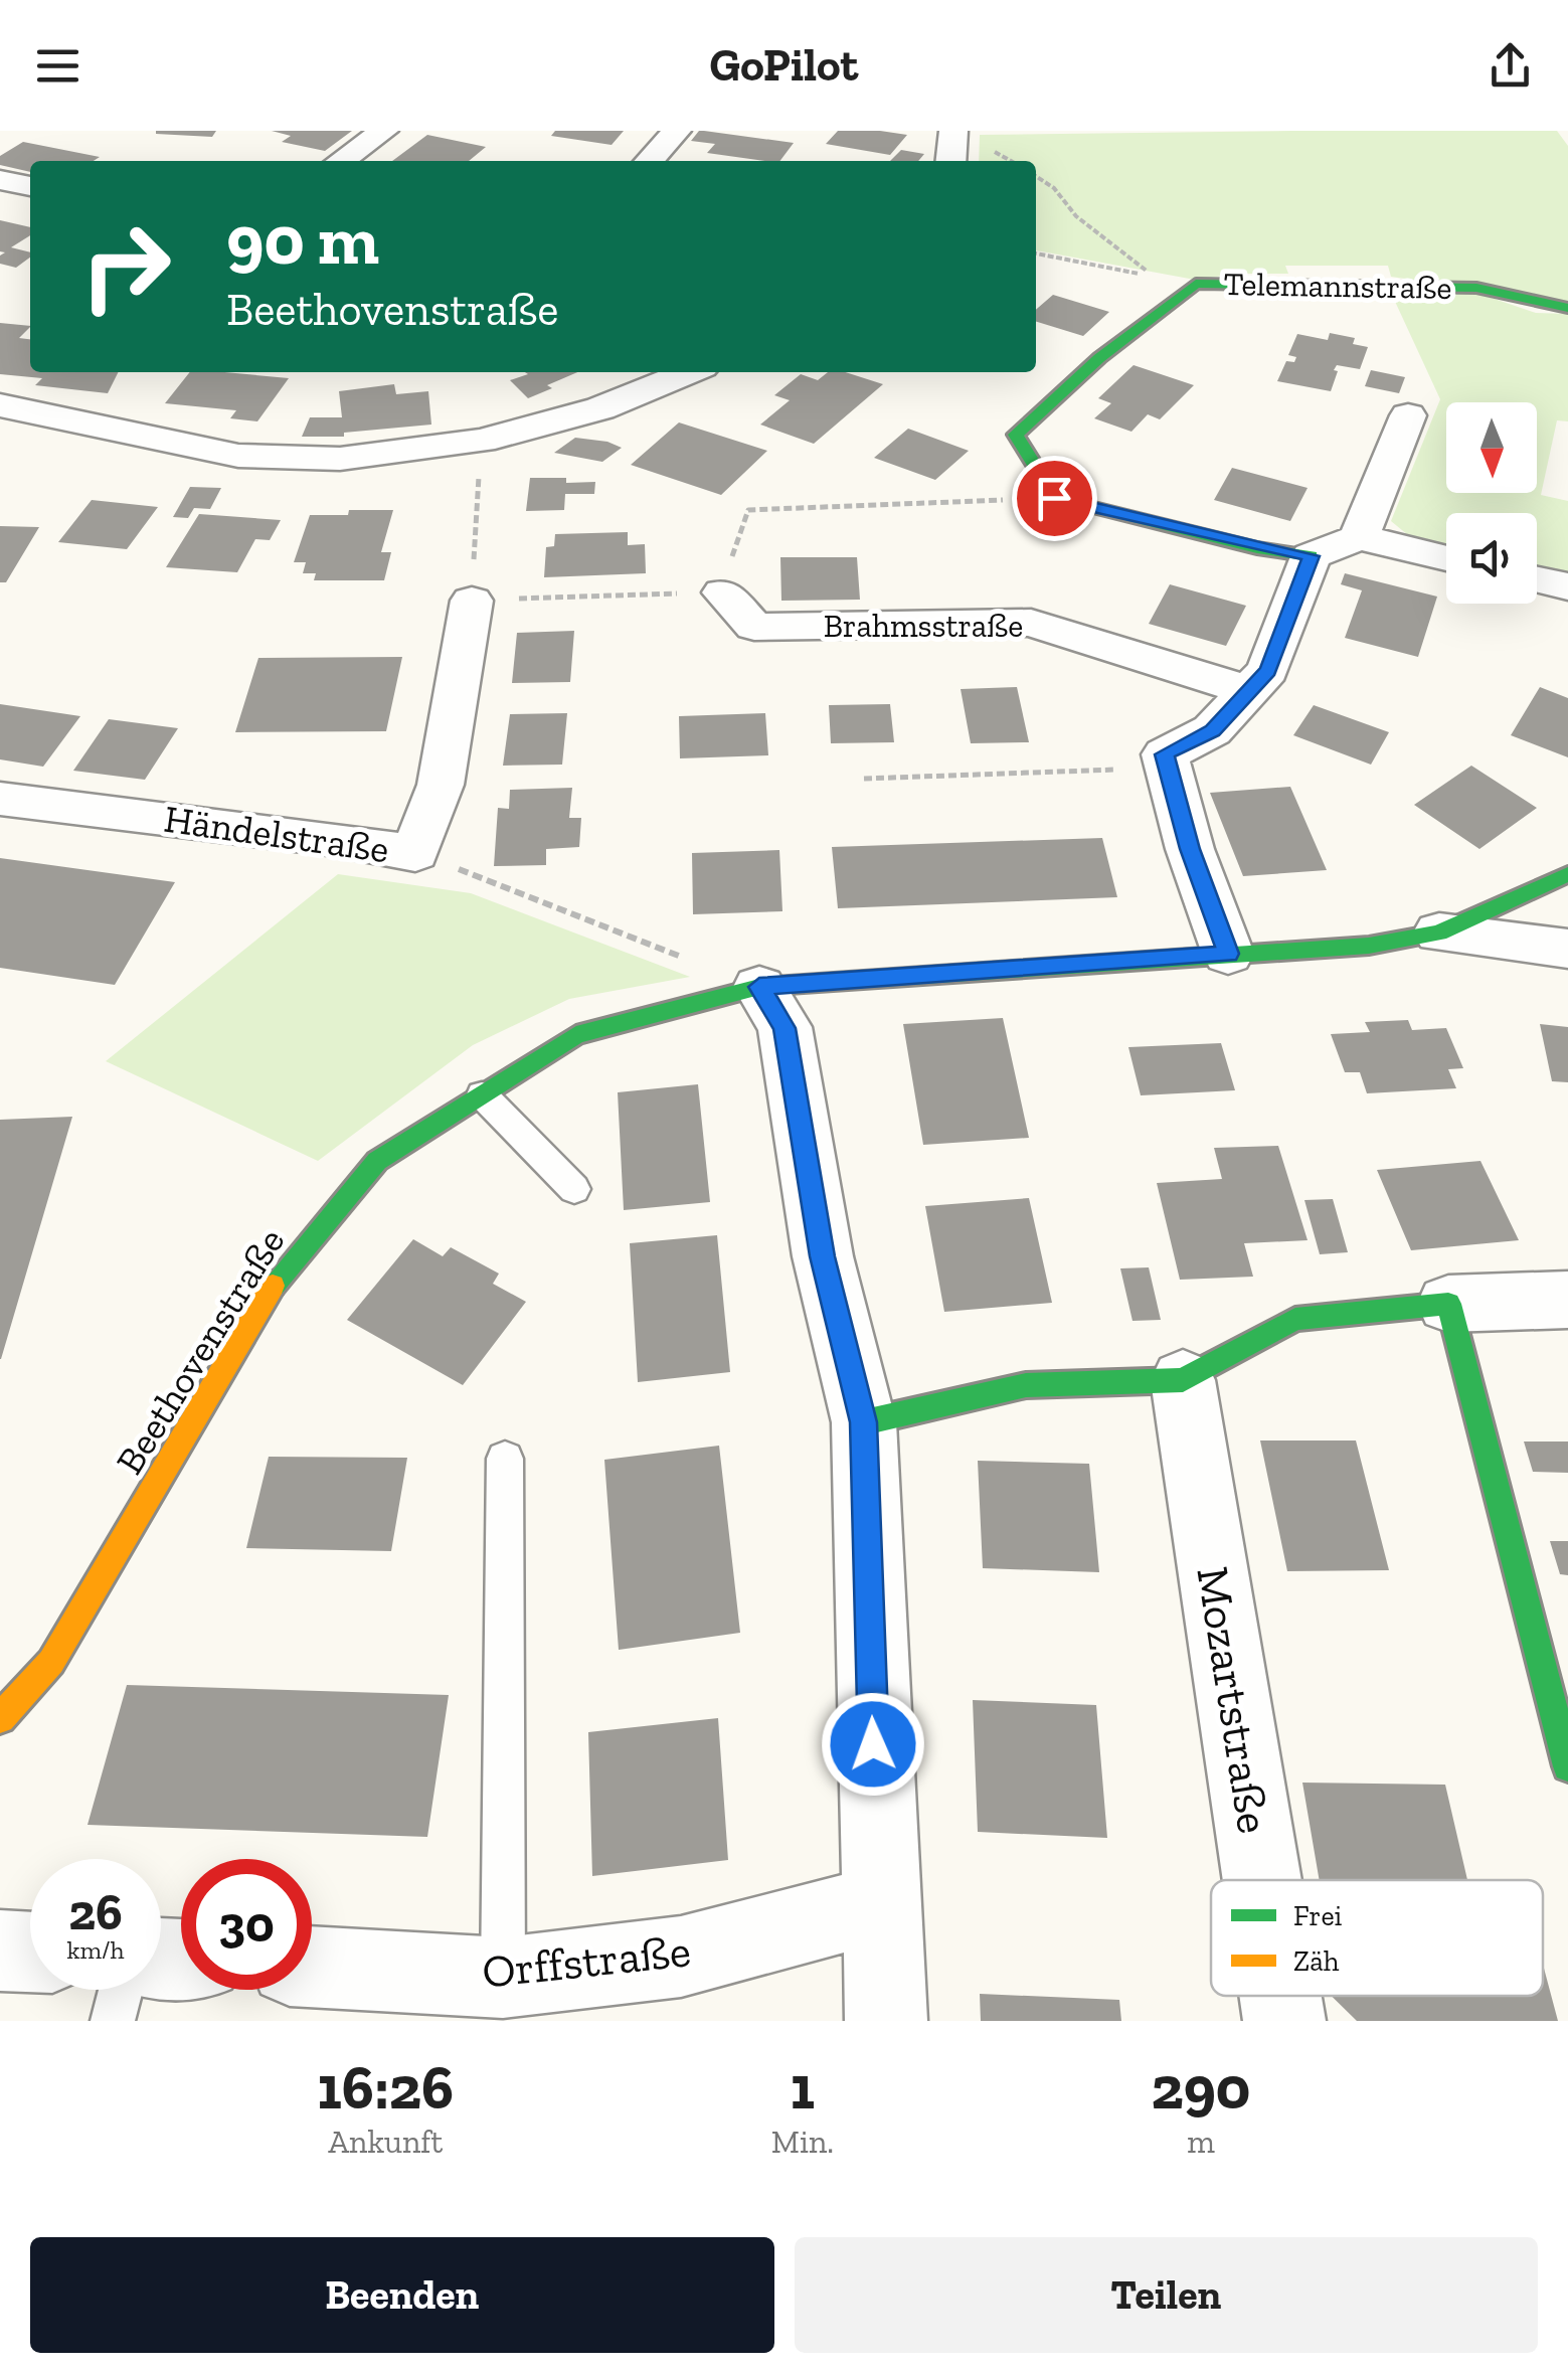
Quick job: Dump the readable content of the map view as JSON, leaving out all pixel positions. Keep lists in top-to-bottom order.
{
  "streets": {
    "street": [
      "Telemannstraße",
      "Brahmsstraße",
      "Händelstraße",
      "Beethovenstraße",
      "Mozartstraße",
      "Orffstraße"
    ]
  },
  "legend": ["Frei", "Zäh"],
  "north": "bottom",
  "page": {
    "header": "GoPilot",
    "turn": ["90 m", "Beethovenstraße"],
    "speed": "26 km/h",
    "limit": "30",
    "eta": [
      "16:26",
      "Ankunft",
      "1",
      "Min.",
      "290",
      "m"
    ],
    "buttons": ["Beenden", "Teilen"]
  }
}
